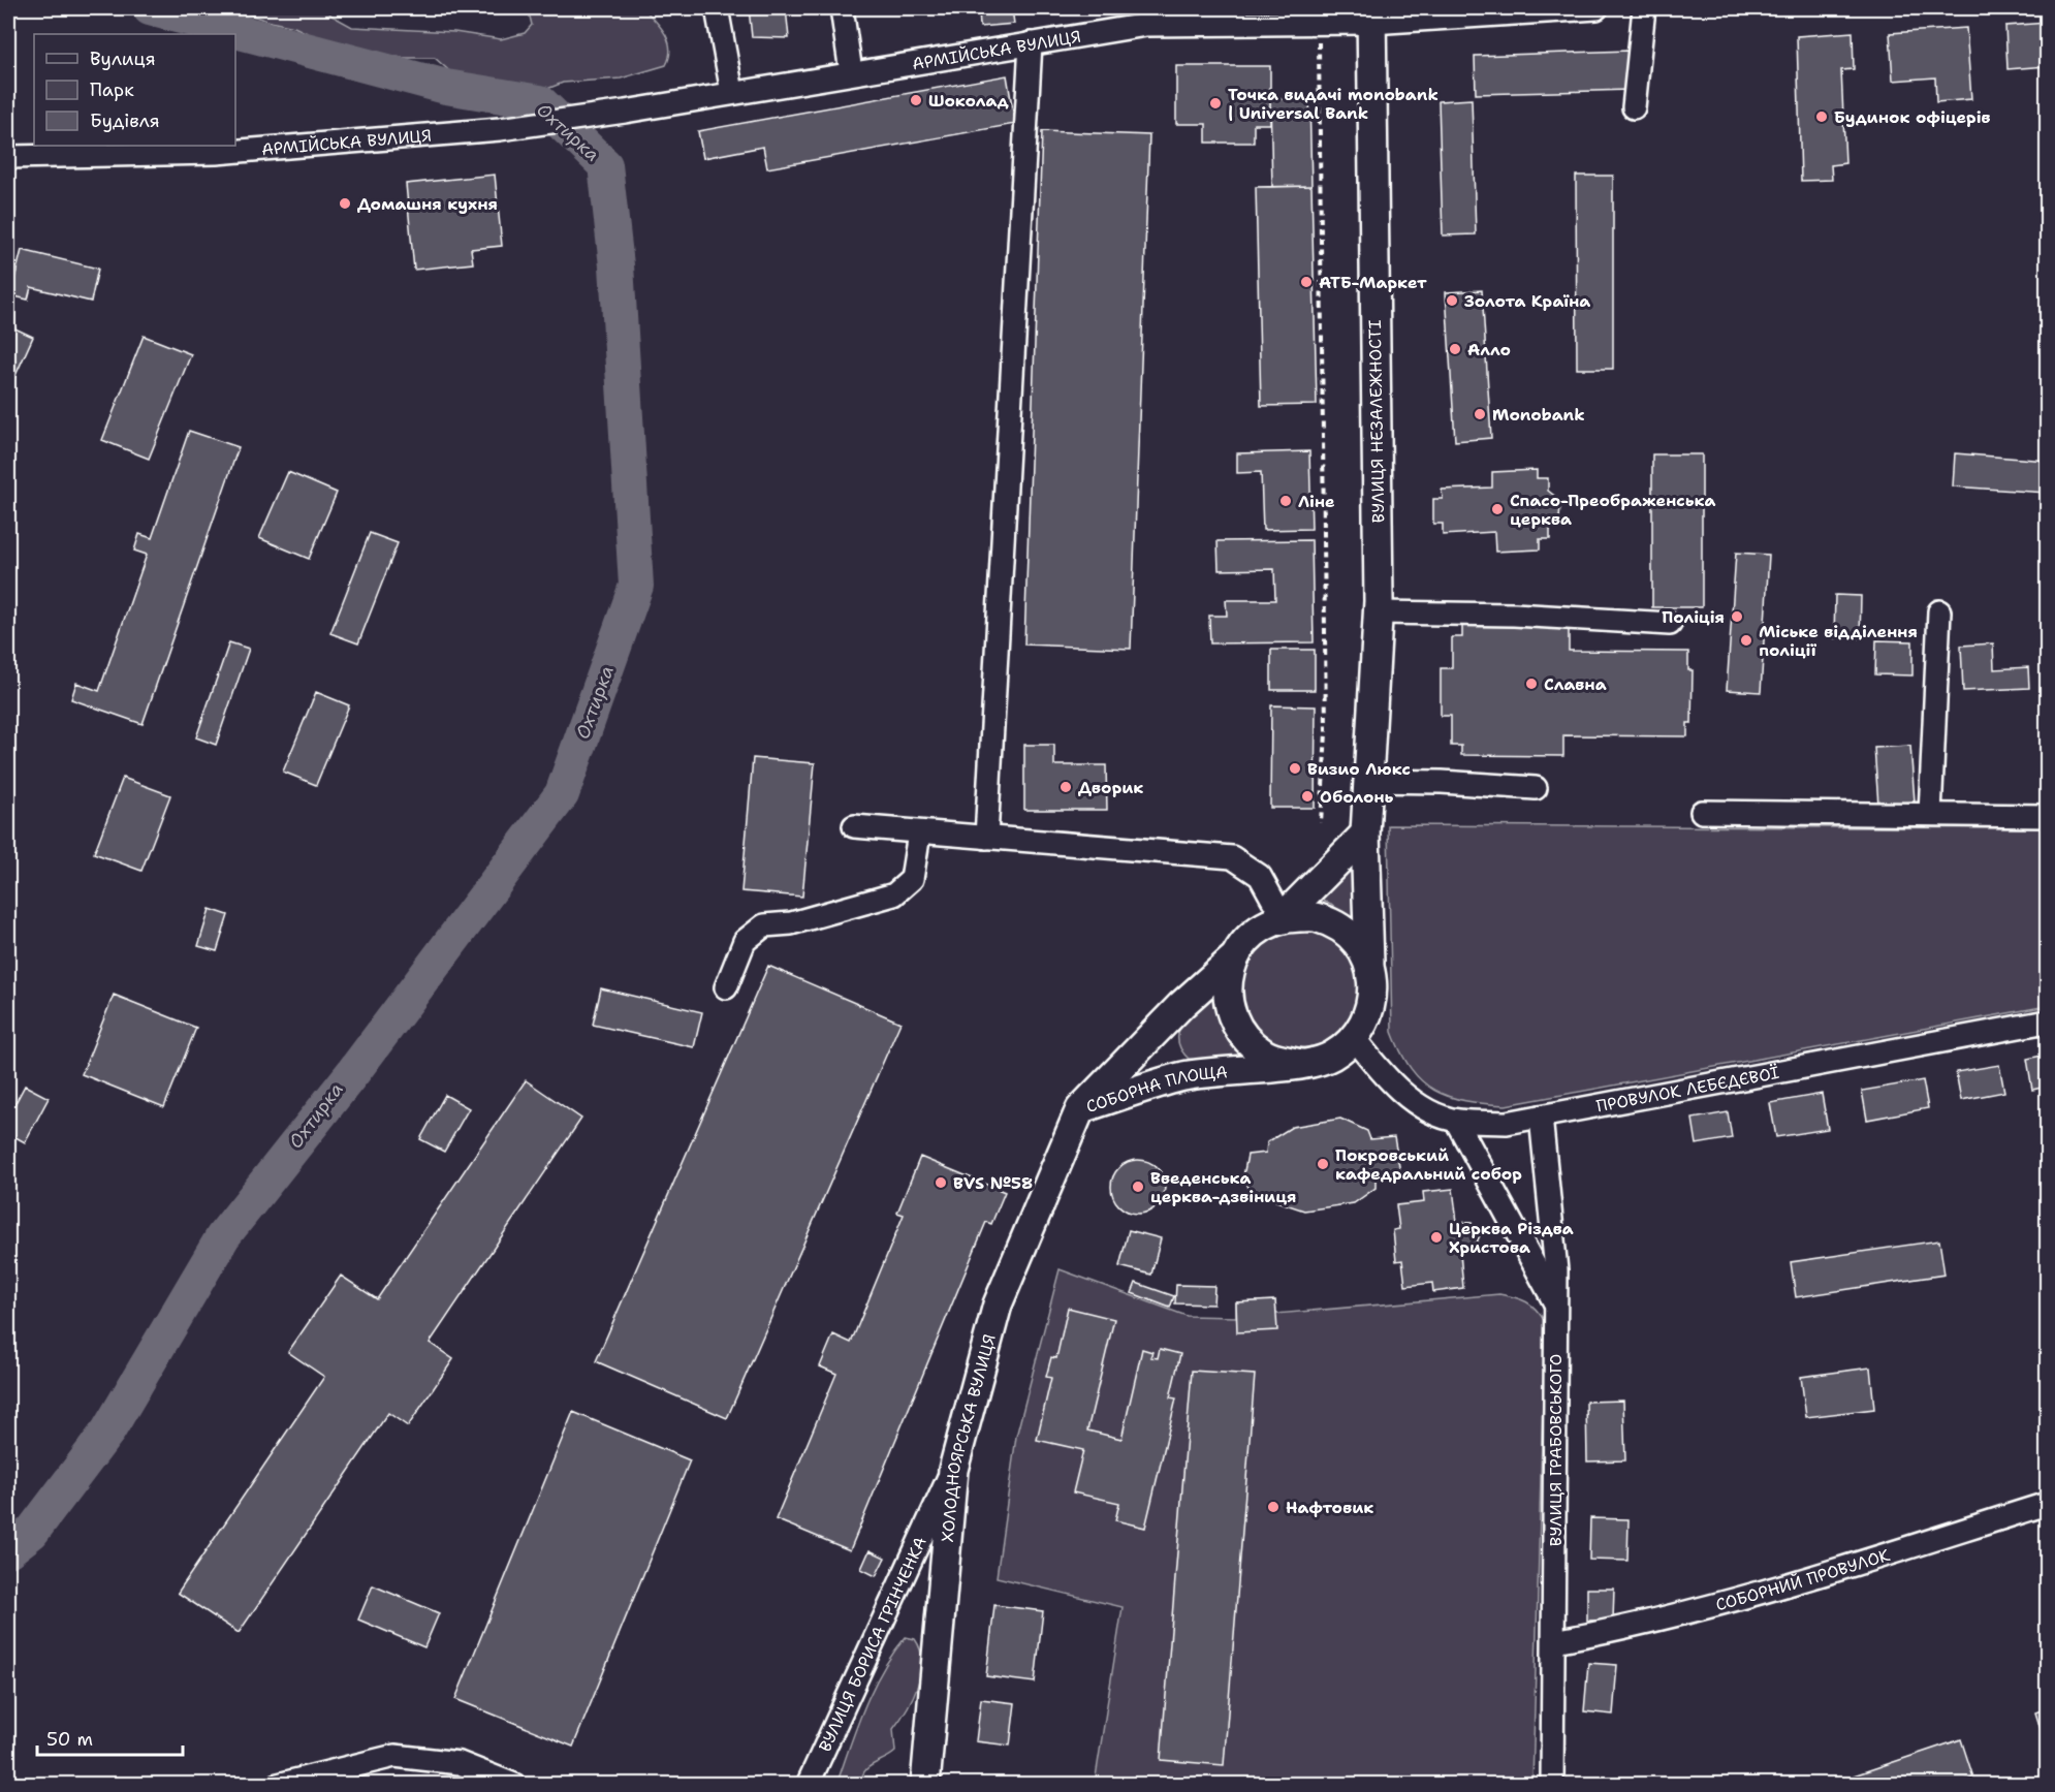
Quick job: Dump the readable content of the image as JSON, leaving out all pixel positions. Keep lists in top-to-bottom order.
{
  "streets": {
    "main road": ["ВУЛИЦЯ НЕЗАЛЕЖНОСТІ", "СОБОРНА ПЛОЩА", "ХОЛОДНОЯРСЬКА ВУЛИЦЯ"],
    "street": [
      "АРМІЙСЬКА ВУЛИЦЯ",
      "ПРОВУЛОК ЛЕБЄДЄВОЇ",
      "ВУЛИЦЯ ГРАБОВСЬКОГО",
      "СОБОРНИЙ ПРОВУЛОК",
      "ВУЛИЦЯ БОРИСА ГРІНЧЕНКА"
    ]
  },
  "crossings": [
    ["АРМІЙСЬКА ВУЛИЦЯ", "ВУЛИЦЯ НЕЗАЛЕЖНОСТІ"],
    ["ВУЛИЦЯ НЕЗАЛЕЖНОСТІ", "СОБОРНА ПЛОЩА"],
    ["ПРОВУЛОК ЛЕБЄДЄВОЇ", "СОБОРНА ПЛОЩА"],
    ["ПРОВУЛОК ЛЕБЄДЄВОЇ", "ВУЛИЦЯ ГРАБОВСЬКОГО"],
    ["СОБОРНА ПЛОЩА", "ХОЛОДНОЯРСЬКА ВУЛИЦЯ"],
    ["ХОЛОДНОЯРСЬКА ВУЛИЦЯ", "ВУЛИЦЯ БОРИСА ГРІНЧЕНКА"],
    ["ВУЛИЦЯ ГРАБОВСЬКОГО", "СОБОРНИЙ ПРОВУЛОК"]
  ],
  "water": ["Охтирка"],
  "places": [
    "Шоколад",
    "Точка видачі monobank | Universal Bank",
    "Будинок офіцерів",
    "Домашня кухня",
    "АТБ-Маркет",
    "Золота Країна",
    "Алло",
    "Monobank",
    "Ліне",
    "Спасо-Преображенська церква",
    "Поліція",
    "Міське відділення поліції",
    "Славна",
    "Визио Люкс",
    "Дворик",
    "Оболонь",
    "Покровський кафедральний собор",
    "BVS №58",
    "Введенська церква-дзвіниця",
    "Церква Різдва Христова",
    "Нафтовик"
  ],
  "legend": ["Вулиця", "Парк", "Будівля"],
  "scale_bar": "50 m"
}
